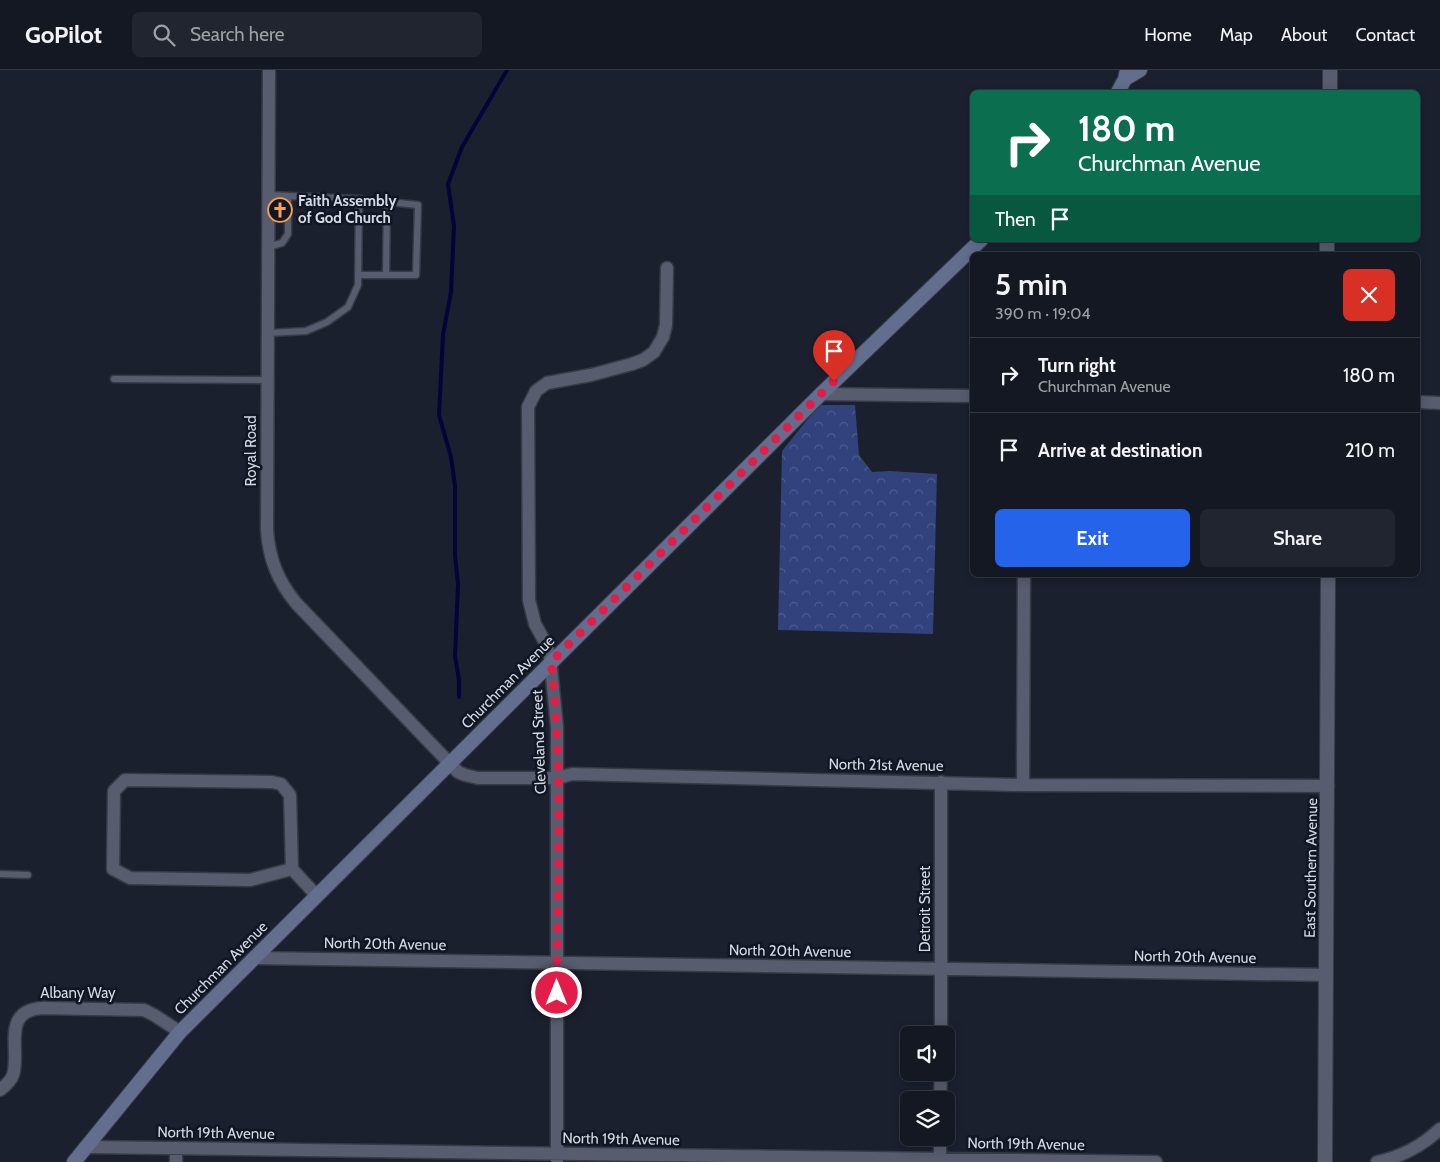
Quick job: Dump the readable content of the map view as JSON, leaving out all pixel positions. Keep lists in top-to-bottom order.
{
  "streets": {
    "main road": ["Churchman Avenue"],
    "street": [
      "Royal Road",
      "Cleveland Street",
      "North 21st Avenue",
      "East Southern Avenue",
      "Detroit Street",
      "North 20th Avenue",
      "Albany Way",
      "North 19th Avenue"
    ]
  },
  "crossings": [
    ["Royal Road", "Churchman Avenue"],
    ["Royal Road", "North 21st Avenue"],
    ["Churchman Avenue", "Cleveland Street"],
    ["Churchman Avenue", "North 21st Avenue"],
    ["Churchman Avenue", "North 20th Avenue"],
    ["Churchman Avenue", "Albany Way"],
    ["Churchman Avenue", "North 19th Avenue"],
    ["Cleveland Street", "North 21st Avenue"],
    ["Cleveland Street", "North 20th Avenue"],
    ["Cleveland Street", "North 19th Avenue"],
    ["North 21st Avenue", "East Southern Avenue"],
    ["North 21st Avenue", "Detroit Street"],
    ["East Southern Avenue", "North 20th Avenue"],
    ["Detroit Street", "North 20th Avenue"]
  ],
  "places": {
    "church": ["Faith Assembly of God Church"]
  },
  "page": {
    "header": "GoPilot",
    "search": "Search here",
    "nav": [
      "Home",
      "Map",
      "About",
      "Contact"
    ],
    "turn": ["180 m", "Churchman Avenue"],
    "then": "Then",
    "heading": ["5 min", "390 m · 19:04"],
    "list": [
      {
        "name": "Turn right",
        "note": "Churchman Avenue",
        "value": "180 m"
      },
      {
        "name": "Arrive at destination",
        "value": "210 m"
      }
    ],
    "buttons": ["Exit", "Share"]
  }
}
